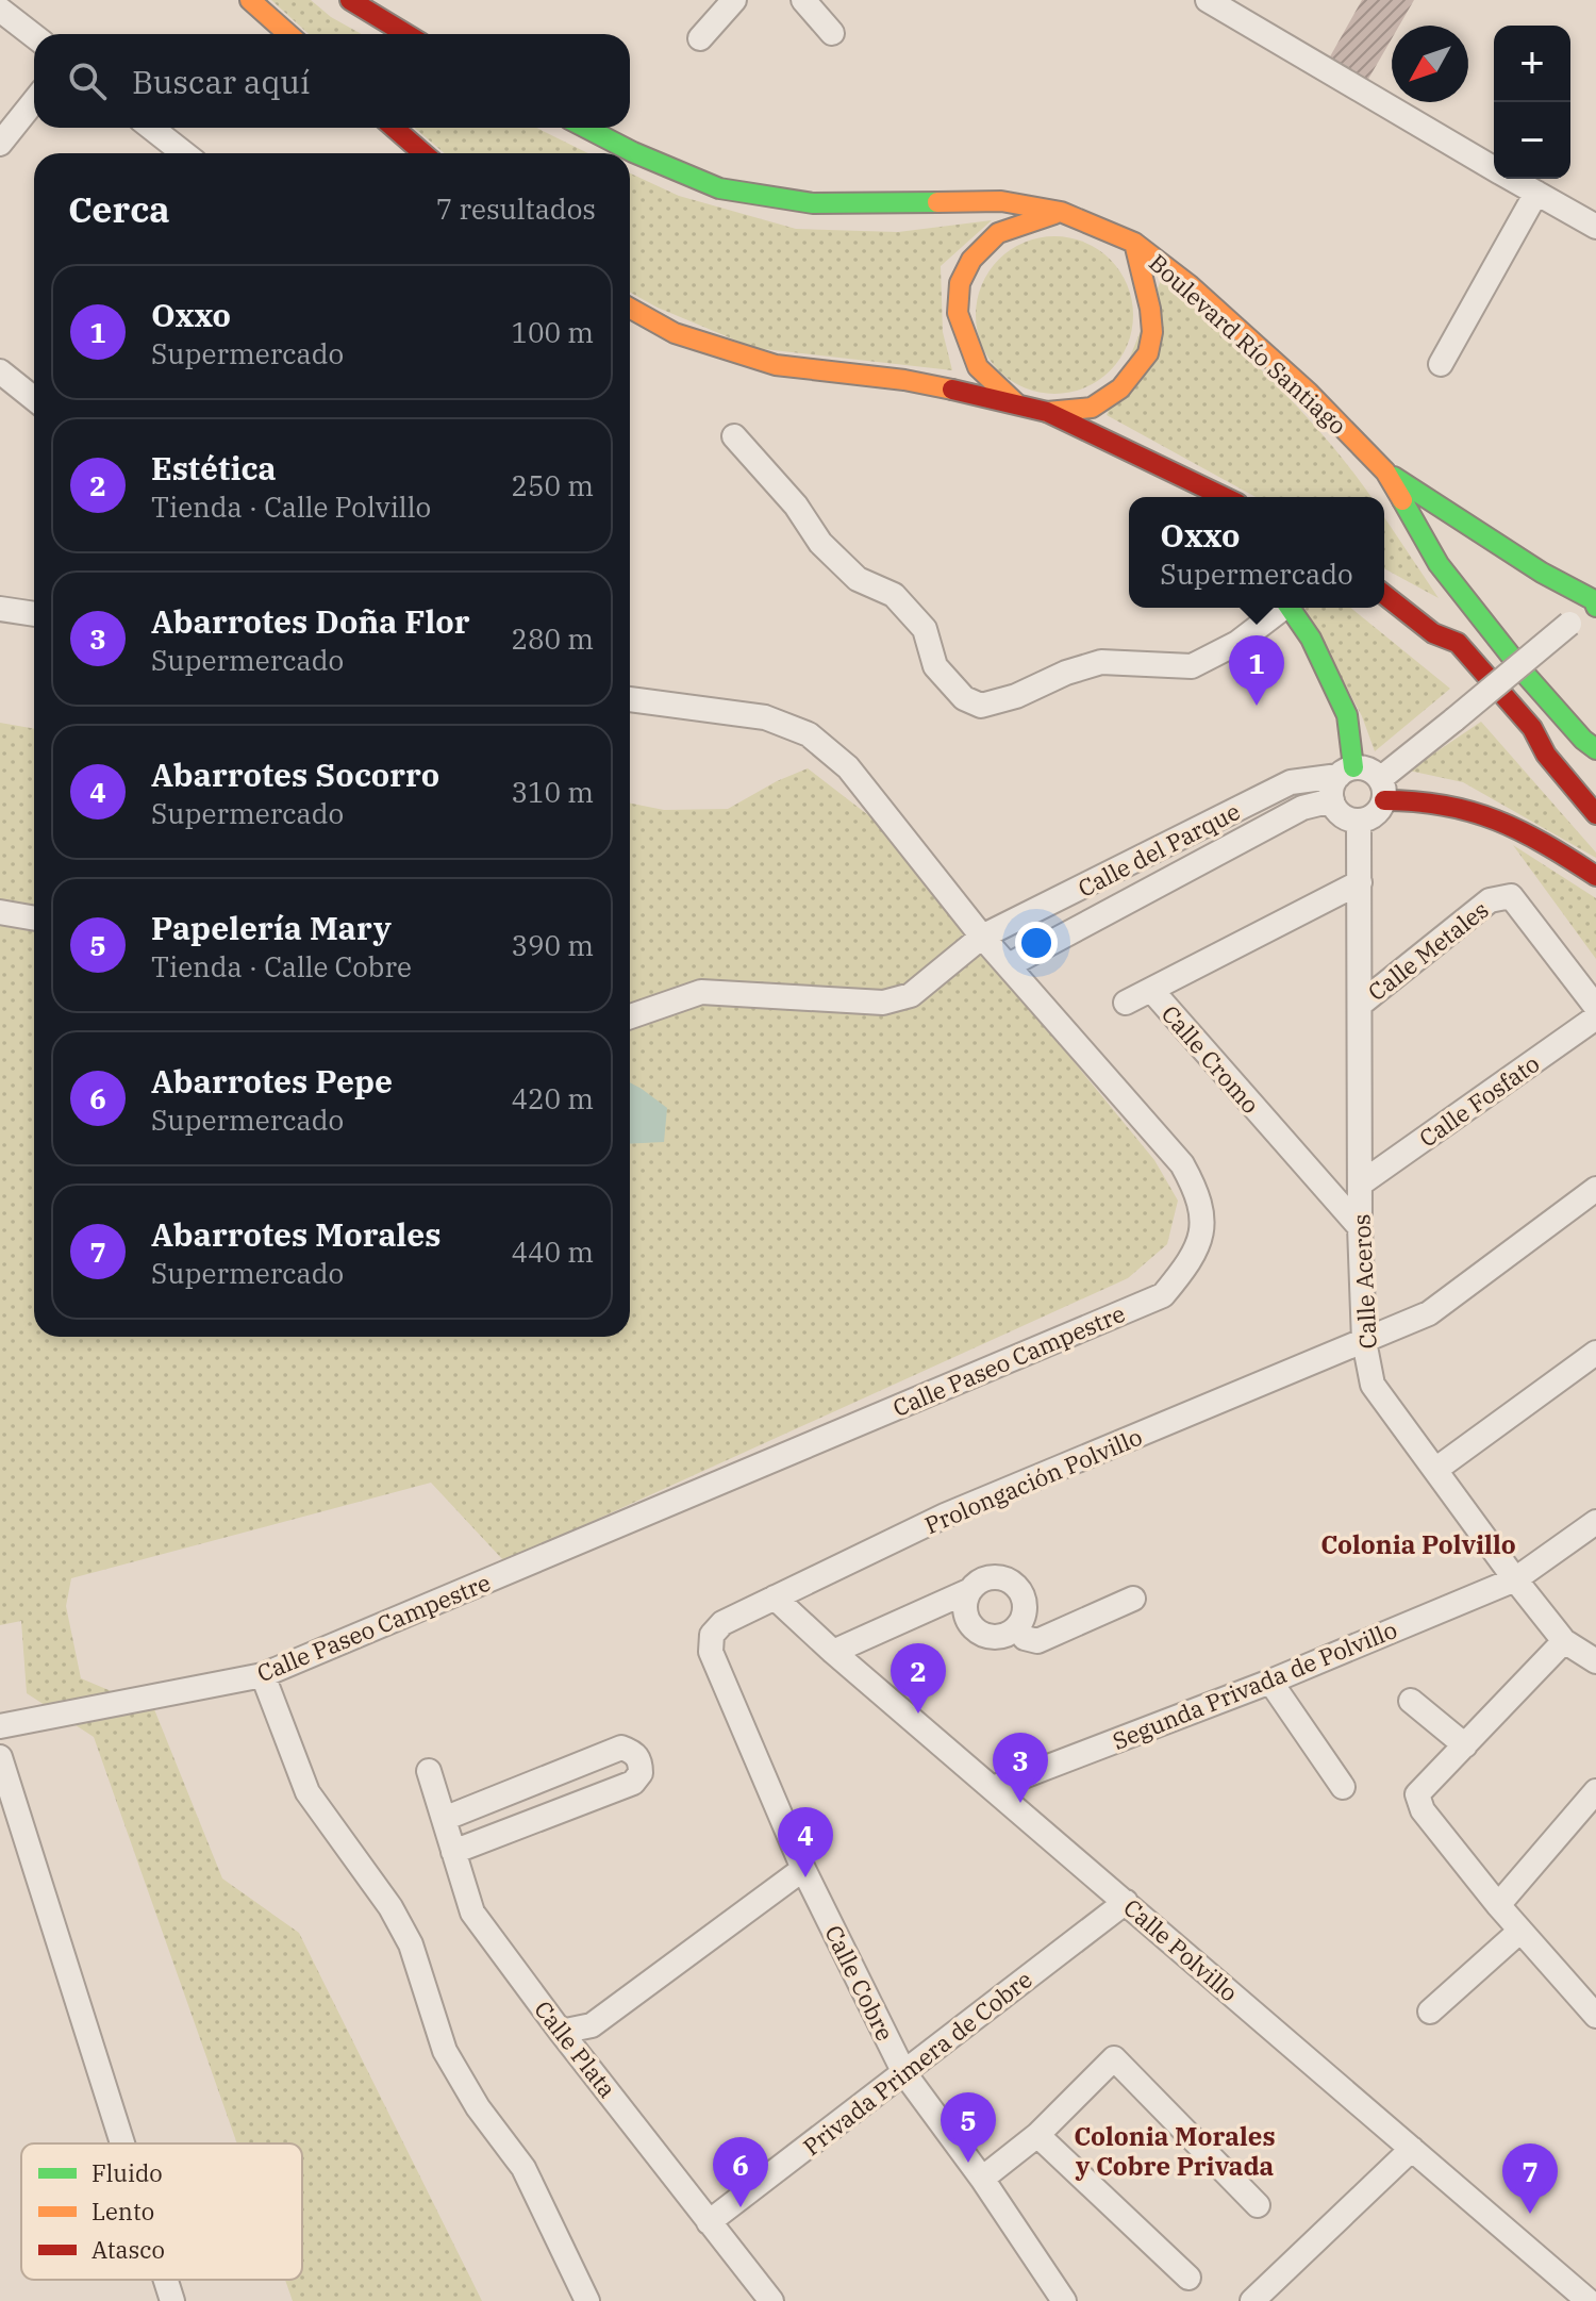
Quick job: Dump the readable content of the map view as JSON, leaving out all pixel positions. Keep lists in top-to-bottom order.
{
  "streets": {
    "main road": ["Boulevard Río Santiago"],
    "street": [
      "Calle del Parque",
      "Calle Metales",
      "Calle Cromo",
      "Calle Fosfato",
      "Calle Aceros",
      "Calle Paseo Campestre",
      "Prolongación Polvillo",
      "Segunda Privada de Polvillo",
      "Calle Polvillo",
      "Calle Cobre",
      "Calle Plata",
      "Privada Primera de Cobre"
    ]
  },
  "crossings": [
    ["Calle del Parque", "Calle Aceros"],
    ["Calle del Parque", "Calle Paseo Campestre"],
    ["Calle Metales", "Calle Aceros"],
    ["Calle Cromo", "Calle Aceros"],
    ["Calle Fosfato", "Calle Aceros"],
    ["Calle Aceros", "Prolongación Polvillo"],
    ["Calle Aceros", "Segunda Privada de Polvillo"],
    ["Prolongación Polvillo", "Calle Polvillo"],
    ["Prolongación Polvillo", "Calle Cobre"],
    ["Segunda Privada de Polvillo", "Calle Polvillo"],
    ["Calle Polvillo", "Privada Primera de Cobre"],
    ["Calle Cobre", "Privada Primera de Cobre"],
    ["Calle Plata", "Privada Primera de Cobre"]
  ],
  "districts": ["Colonia Polvillo", "Colonia Morales y Cobre Privada"],
  "legend": ["Fluido", "Lento", "Atasco"],
  "north": "bottom left",
  "page": {
    "map_buttons": ["+", "−"],
    "search": "Buscar aquí",
    "heading": ["Cerca", "7 resultados"],
    "list": [
      {
        "mark": "1",
        "name": "Oxxo",
        "note": "Supermercado",
        "value": "100 m"
      },
      {
        "mark": "2",
        "name": "Estética",
        "note": "Tienda · Calle Polvillo",
        "value": "250 m"
      },
      {
        "mark": "3",
        "name": "Abarrotes Doña Flor",
        "note": "Supermercado",
        "value": "280 m"
      },
      {
        "mark": "4",
        "name": "Abarrotes Socorro",
        "note": "Supermercado",
        "value": "310 m"
      },
      {
        "mark": "5",
        "name": "Papelería Mary",
        "note": "Tienda · Calle Cobre",
        "value": "390 m"
      },
      {
        "mark": "6",
        "name": "Abarrotes Pepe",
        "note": "Supermercado",
        "value": "420 m"
      },
      {
        "mark": "7",
        "name": "Abarrotes Morales",
        "note": "Supermercado",
        "value": "440 m"
      }
    ],
    "popup": ["Oxxo", "Supermercado"],
    "pins": [
      "1",
      "2",
      "3",
      "4",
      "5",
      "6",
      "7"
    ]
  }
}
